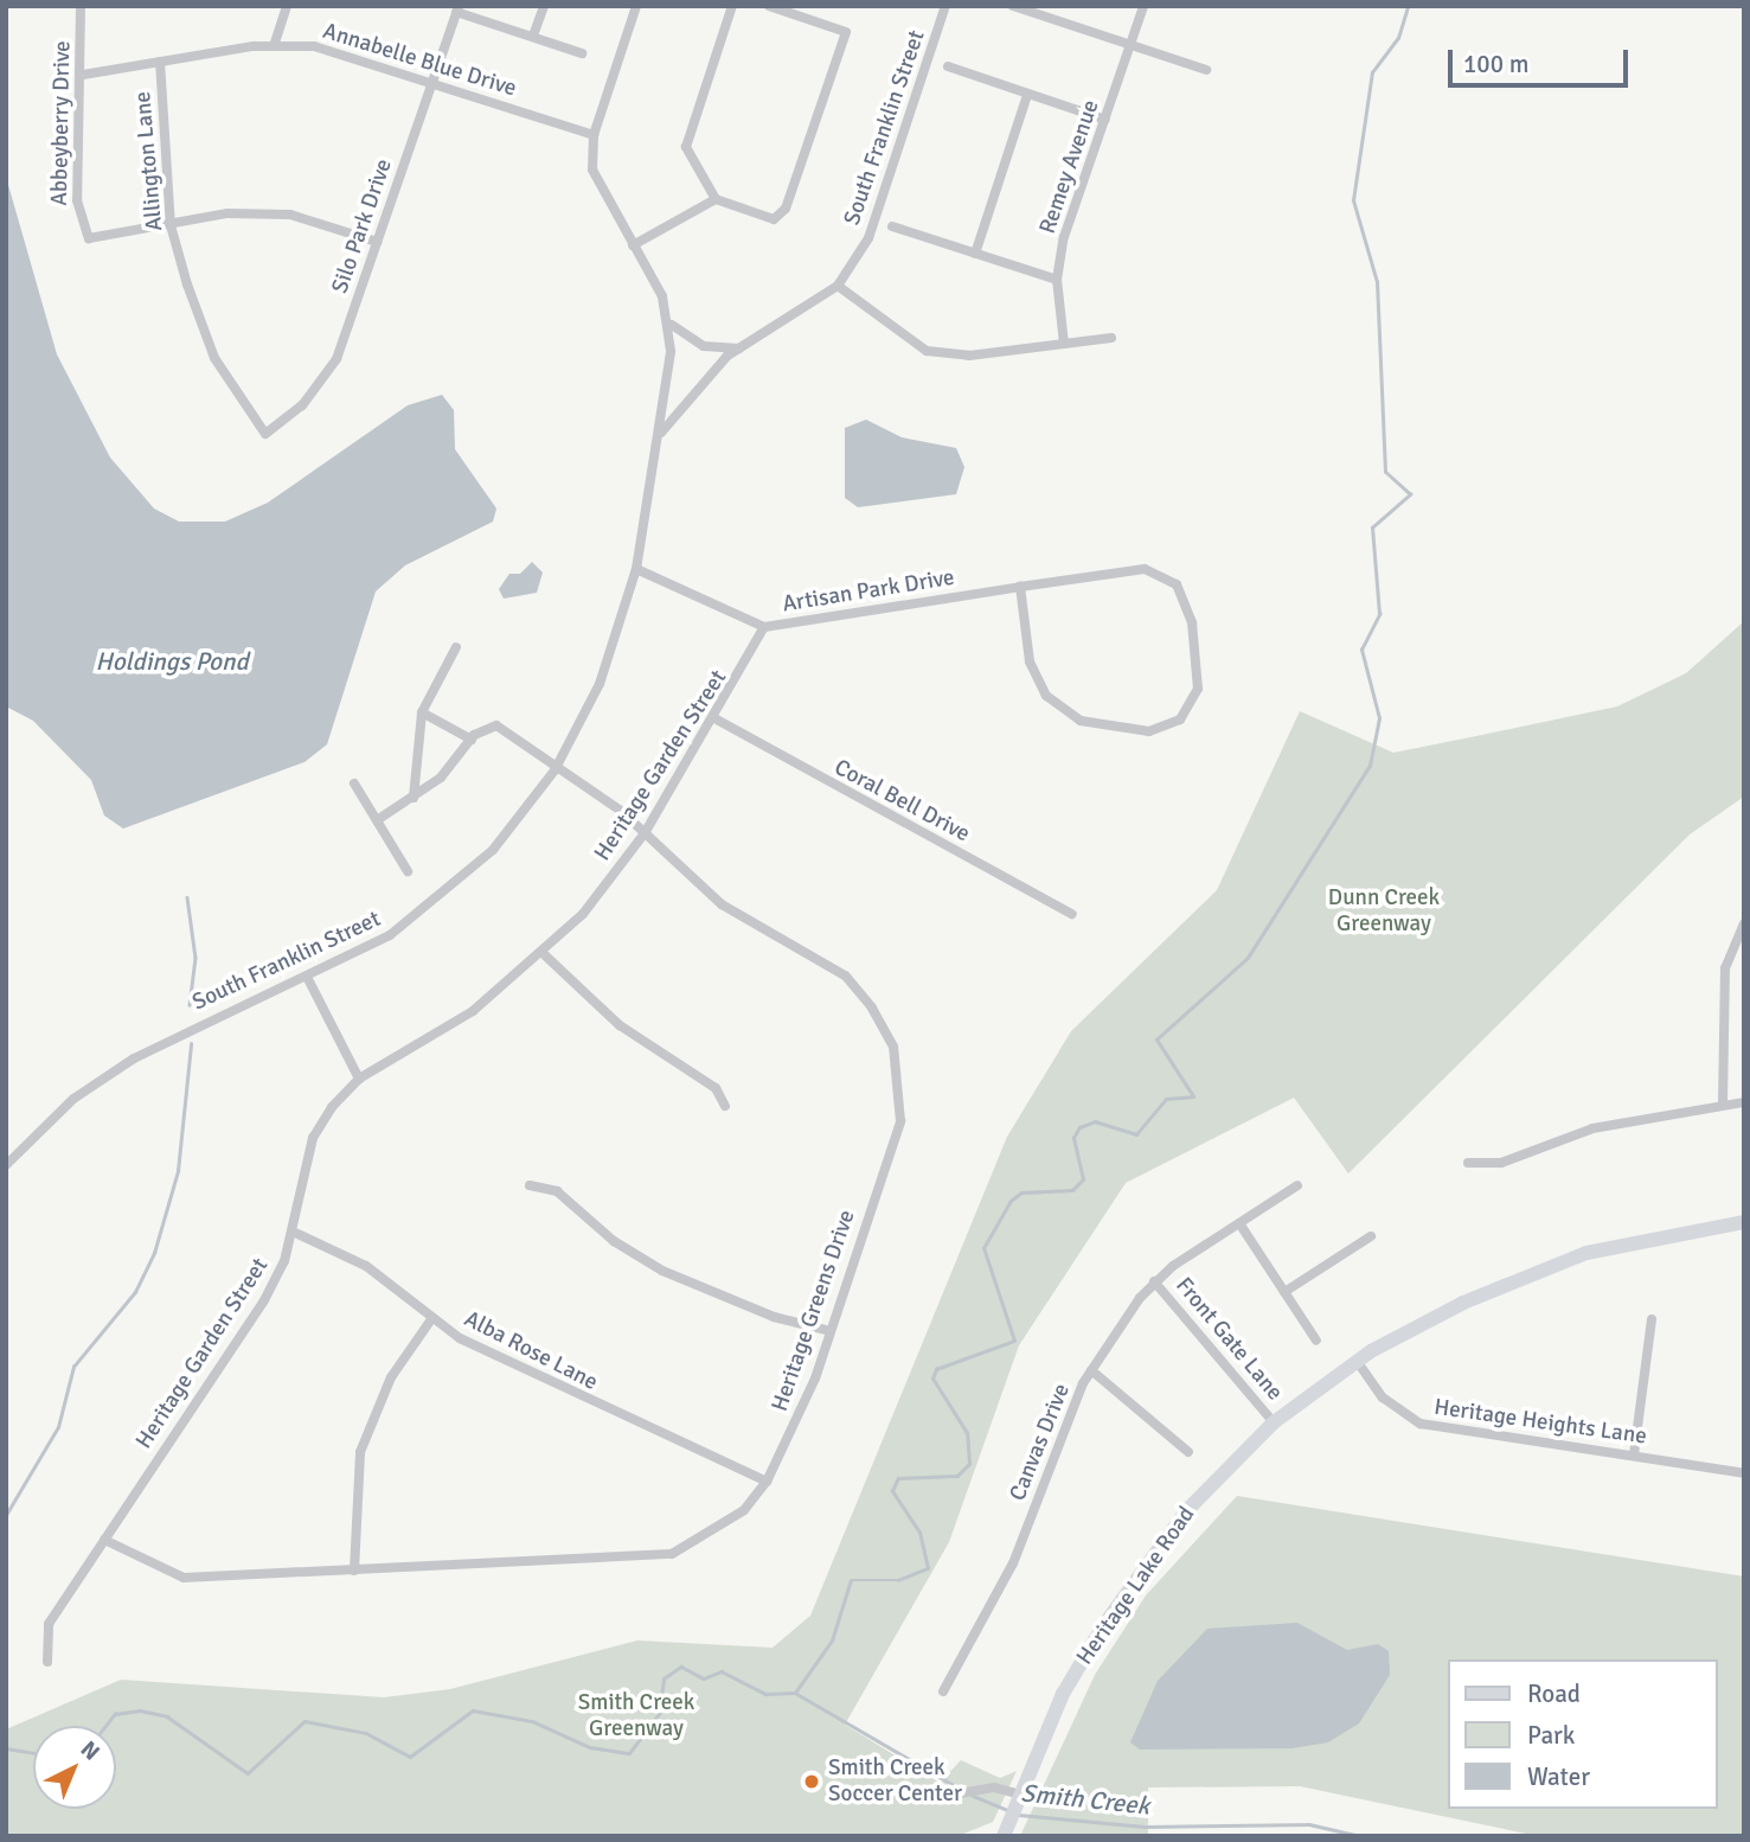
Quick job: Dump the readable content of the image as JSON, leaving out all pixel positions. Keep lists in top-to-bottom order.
{
  "streets": {
    "main road": ["Heritage Lake Road"],
    "street": [
      "Annabelle Blue Drive",
      "Abbeyberry Drive",
      "South Franklin Street",
      "Allington Lane",
      "Remey Avenue",
      "Silo Park Drive",
      "Artisan Park Drive",
      "Heritage Garden Street",
      "Coral Bell Drive",
      "Heritage Greens Drive",
      "Front Gate Lane",
      "Alba Rose Lane",
      "Heritage Heights Lane",
      "Canvas Drive"
    ]
  },
  "crossings": [
    ["Annabelle Blue Drive", "Abbeyberry Drive"],
    ["Annabelle Blue Drive", "Allington Lane"],
    ["Annabelle Blue Drive", "Silo Park Drive"],
    ["Abbeyberry Drive", "Allington Lane"],
    ["South Franklin Street", "Artisan Park Drive"],
    ["South Franklin Street", "Heritage Greens Drive"],
    ["Allington Lane", "Silo Park Drive"],
    ["Artisan Park Drive", "Heritage Garden Street"],
    ["Heritage Garden Street", "Coral Bell Drive"],
    ["Heritage Garden Street", "Heritage Greens Drive"],
    ["Heritage Garden Street", "Alba Rose Lane"],
    ["Heritage Greens Drive", "Alba Rose Lane"],
    ["Front Gate Lane", "Canvas Drive"],
    ["Front Gate Lane", "Heritage Lake Road"],
    ["Heritage Heights Lane", "Heritage Lake Road"]
  ],
  "water": ["Holdings Pond", "Smith Creek"],
  "parks": ["Dunn Creek Greenway", "Smith Creek Greenway"],
  "places": ["Smith Creek Soccer Center"],
  "legend": ["Road", "Park", "Water"],
  "scale_bar": "100 m",
  "north": "top right"
}
